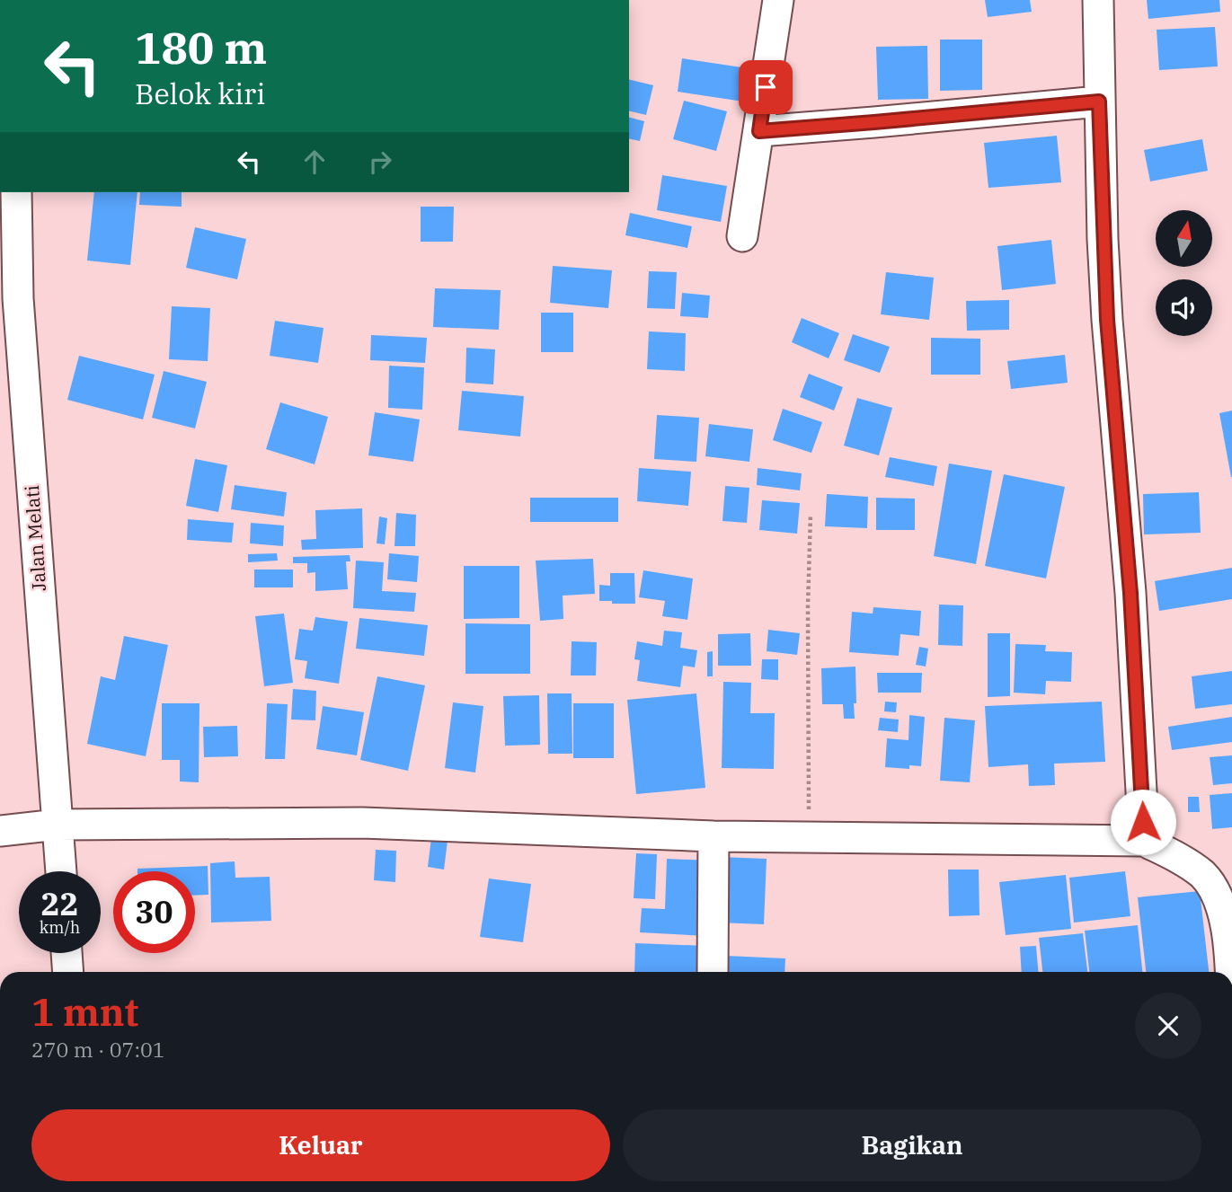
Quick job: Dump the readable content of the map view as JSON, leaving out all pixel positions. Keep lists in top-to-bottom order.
{
  "streets": {
    "street": ["Jalan Melati"]
  },
  "north": "top",
  "page": {
    "turn": ["180 m", "Belok kiri"],
    "speed": "22 km/h",
    "limit": "30",
    "heading": ["1 mnt", "270 m · 07:01"],
    "buttons": ["Keluar", "Bagikan"]
  }
}
